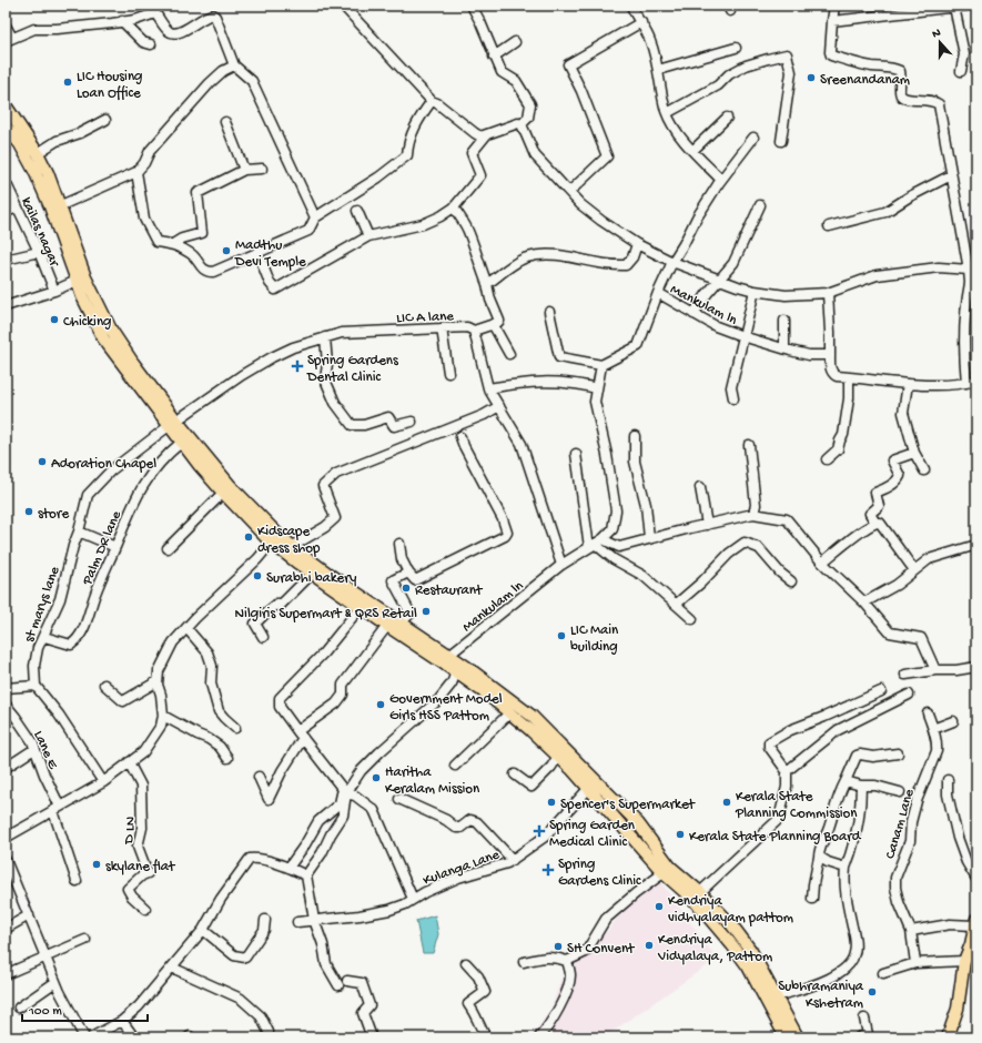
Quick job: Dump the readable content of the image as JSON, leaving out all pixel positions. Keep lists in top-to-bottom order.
{
  "streets": {
    "street": [
      "kailas nagar",
      "Mankulam ln",
      "LIC A lane",
      "Palm DR lane",
      "st marys lane",
      "Lane E",
      "Canam Lane",
      "D LN",
      "Kulanga Lane"
    ]
  },
  "crossings": [
    ["Mankulam ln", "LIC A lane"],
    ["LIC A lane", "st marys lane"],
    ["Palm DR lane", "st marys lane"]
  ],
  "places": {
    "other": [
      "Sreenandanam",
      "LIC Housing Loan Office",
      "Madthu Devi Temple",
      "Chicking",
      "Adoration Chapel",
      "store",
      "Kidscape dress shop",
      "Surabhi bakery",
      "Restaurant",
      "Nilgiris Supermart & QRS Retail",
      "LIC Main building",
      "Government Model Girls HSS Pattom",
      "Haritha Keralam Mission",
      "Spencer's Supermarket",
      "Kerala State Planning Commission",
      "Kerala State Planning Board",
      "skylane flat",
      "Kendriya vidhyalayam pattom",
      "Kendriya Vidyalaya, Pattom",
      "SH Convent",
      "Subhramaniya Kshetram"
    ],
    "health": ["Spring Gardens Dental Clinic", "Spring Garden Medical Clinic", "Spring Gardens Clinic"]
  },
  "scale_bar": "100 m",
  "north": "top"
}
